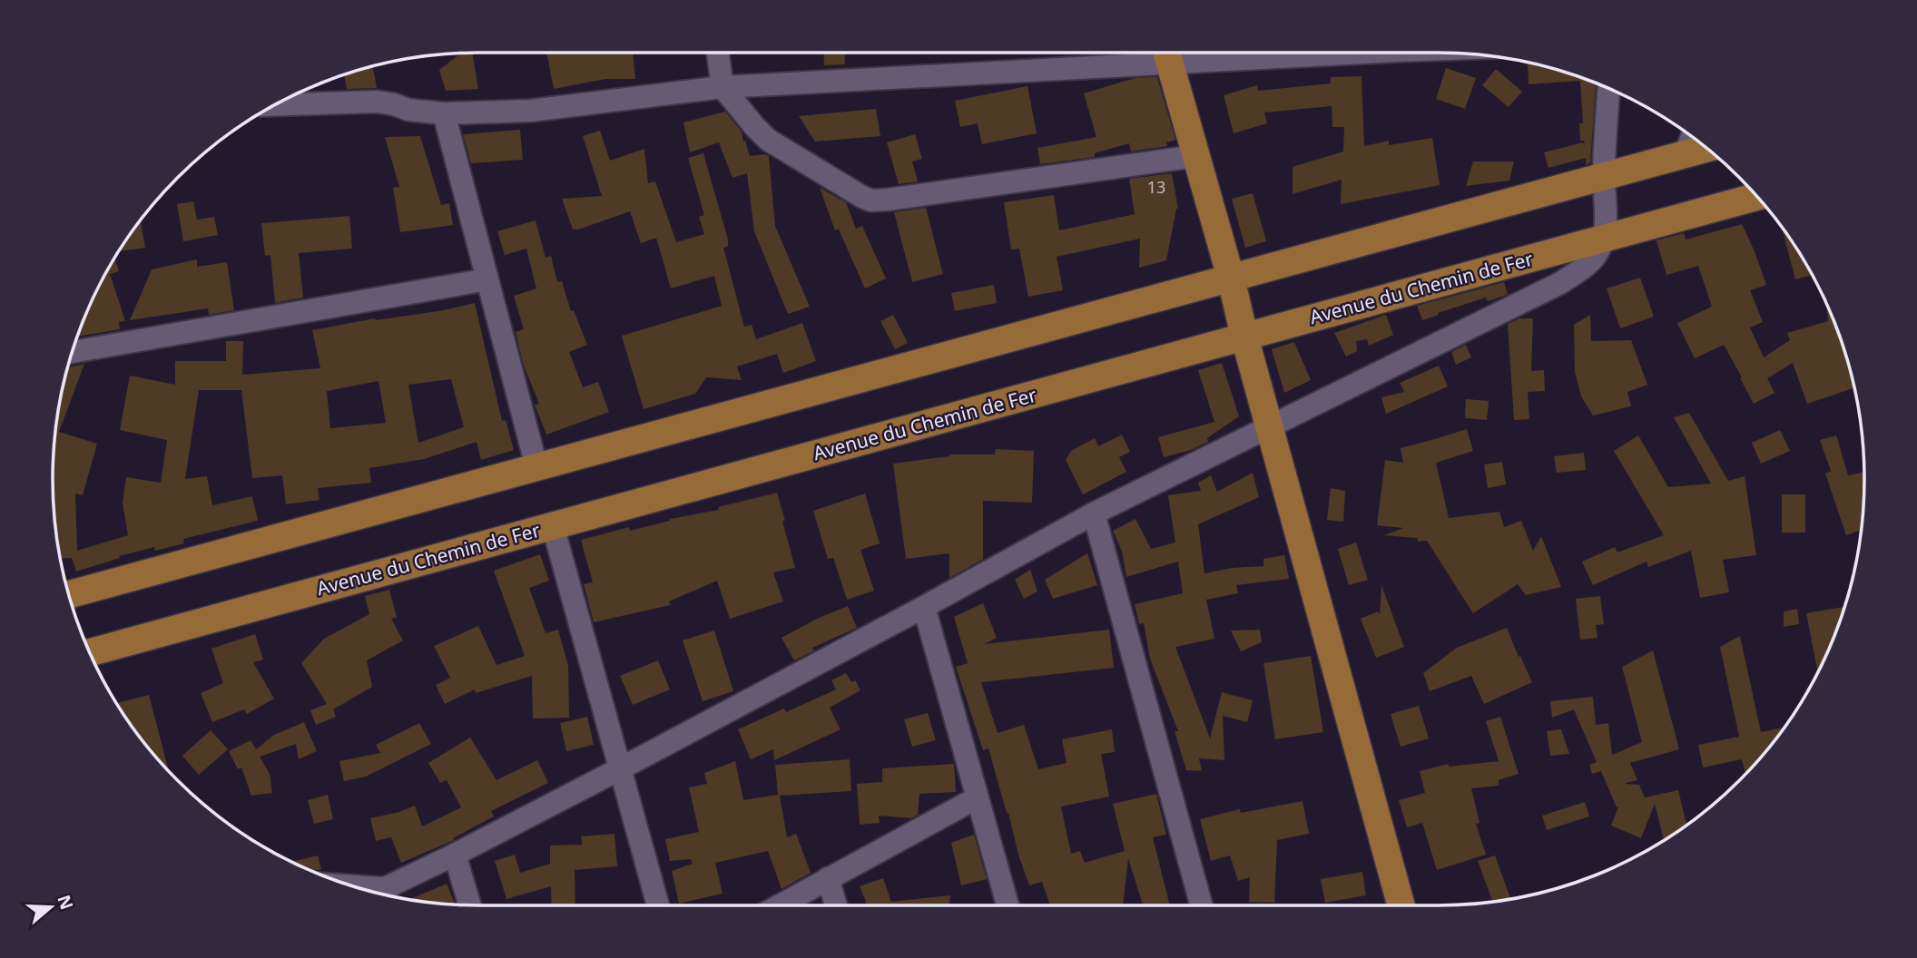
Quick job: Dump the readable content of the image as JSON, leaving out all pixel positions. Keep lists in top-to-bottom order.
{
  "streets": {
    "main road": ["Avenue du Chemin de Fer"]
  },
  "house_numbers": ["13"],
  "north": "right"
}
